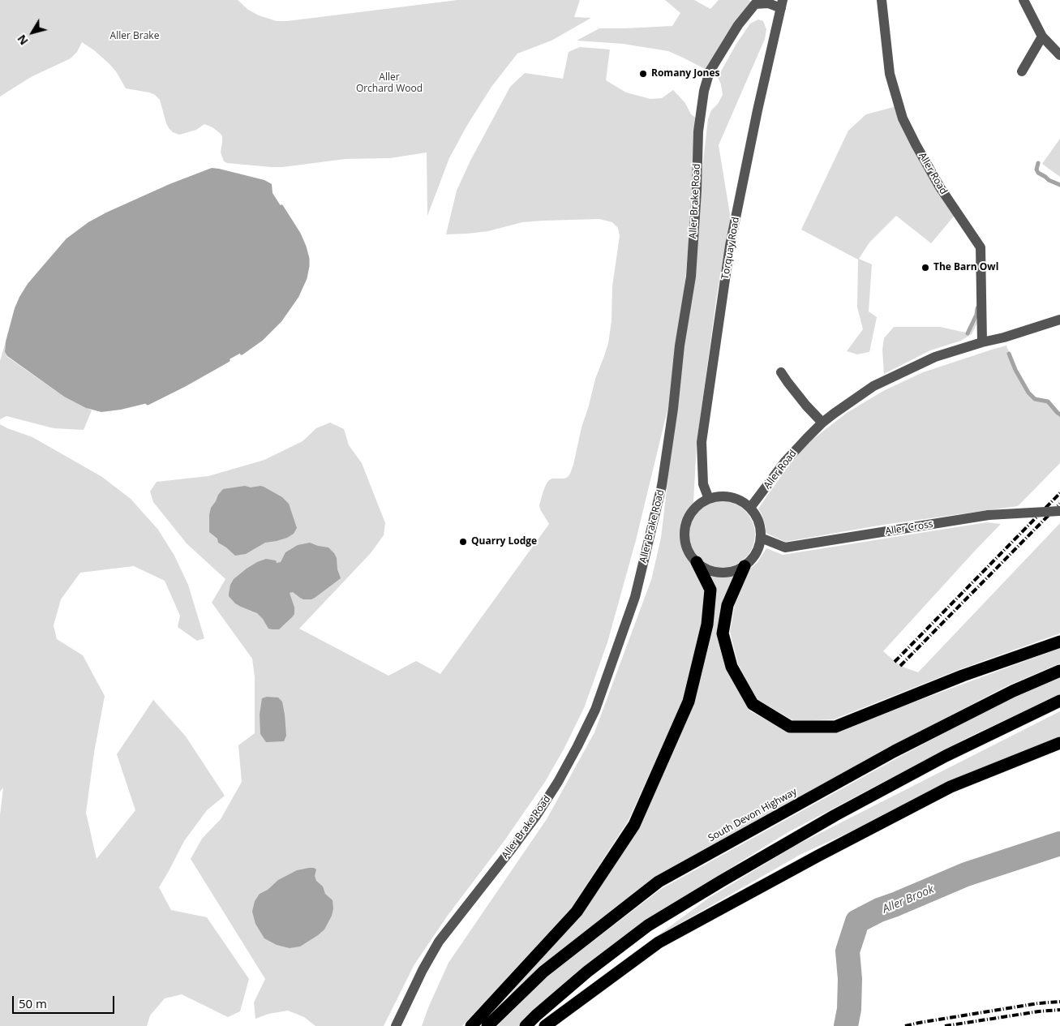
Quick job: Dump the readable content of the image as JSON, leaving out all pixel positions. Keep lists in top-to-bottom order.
{
  "streets": {
    "highway": ["South Devon Highway"],
    "street": [
      "Aller Road",
      "Aller Brake Road",
      "Torquay Road",
      "Aller Cross"
    ]
  },
  "crossings": [
    ["Aller Road", "Torquay Road"],
    ["Aller Road", "Aller Cross"],
    ["Aller Brake Road", "Torquay Road"],
    ["Torquay Road", "Aller Cross"]
  ],
  "water": ["Aller Brook"],
  "parks": ["Aller Brake", "Aller Orchard Wood"],
  "places": ["Romany Jones", "The Barn Owl", "Quarry Lodge"],
  "scale_bar": "50 m",
  "north": "bottom left"
}
